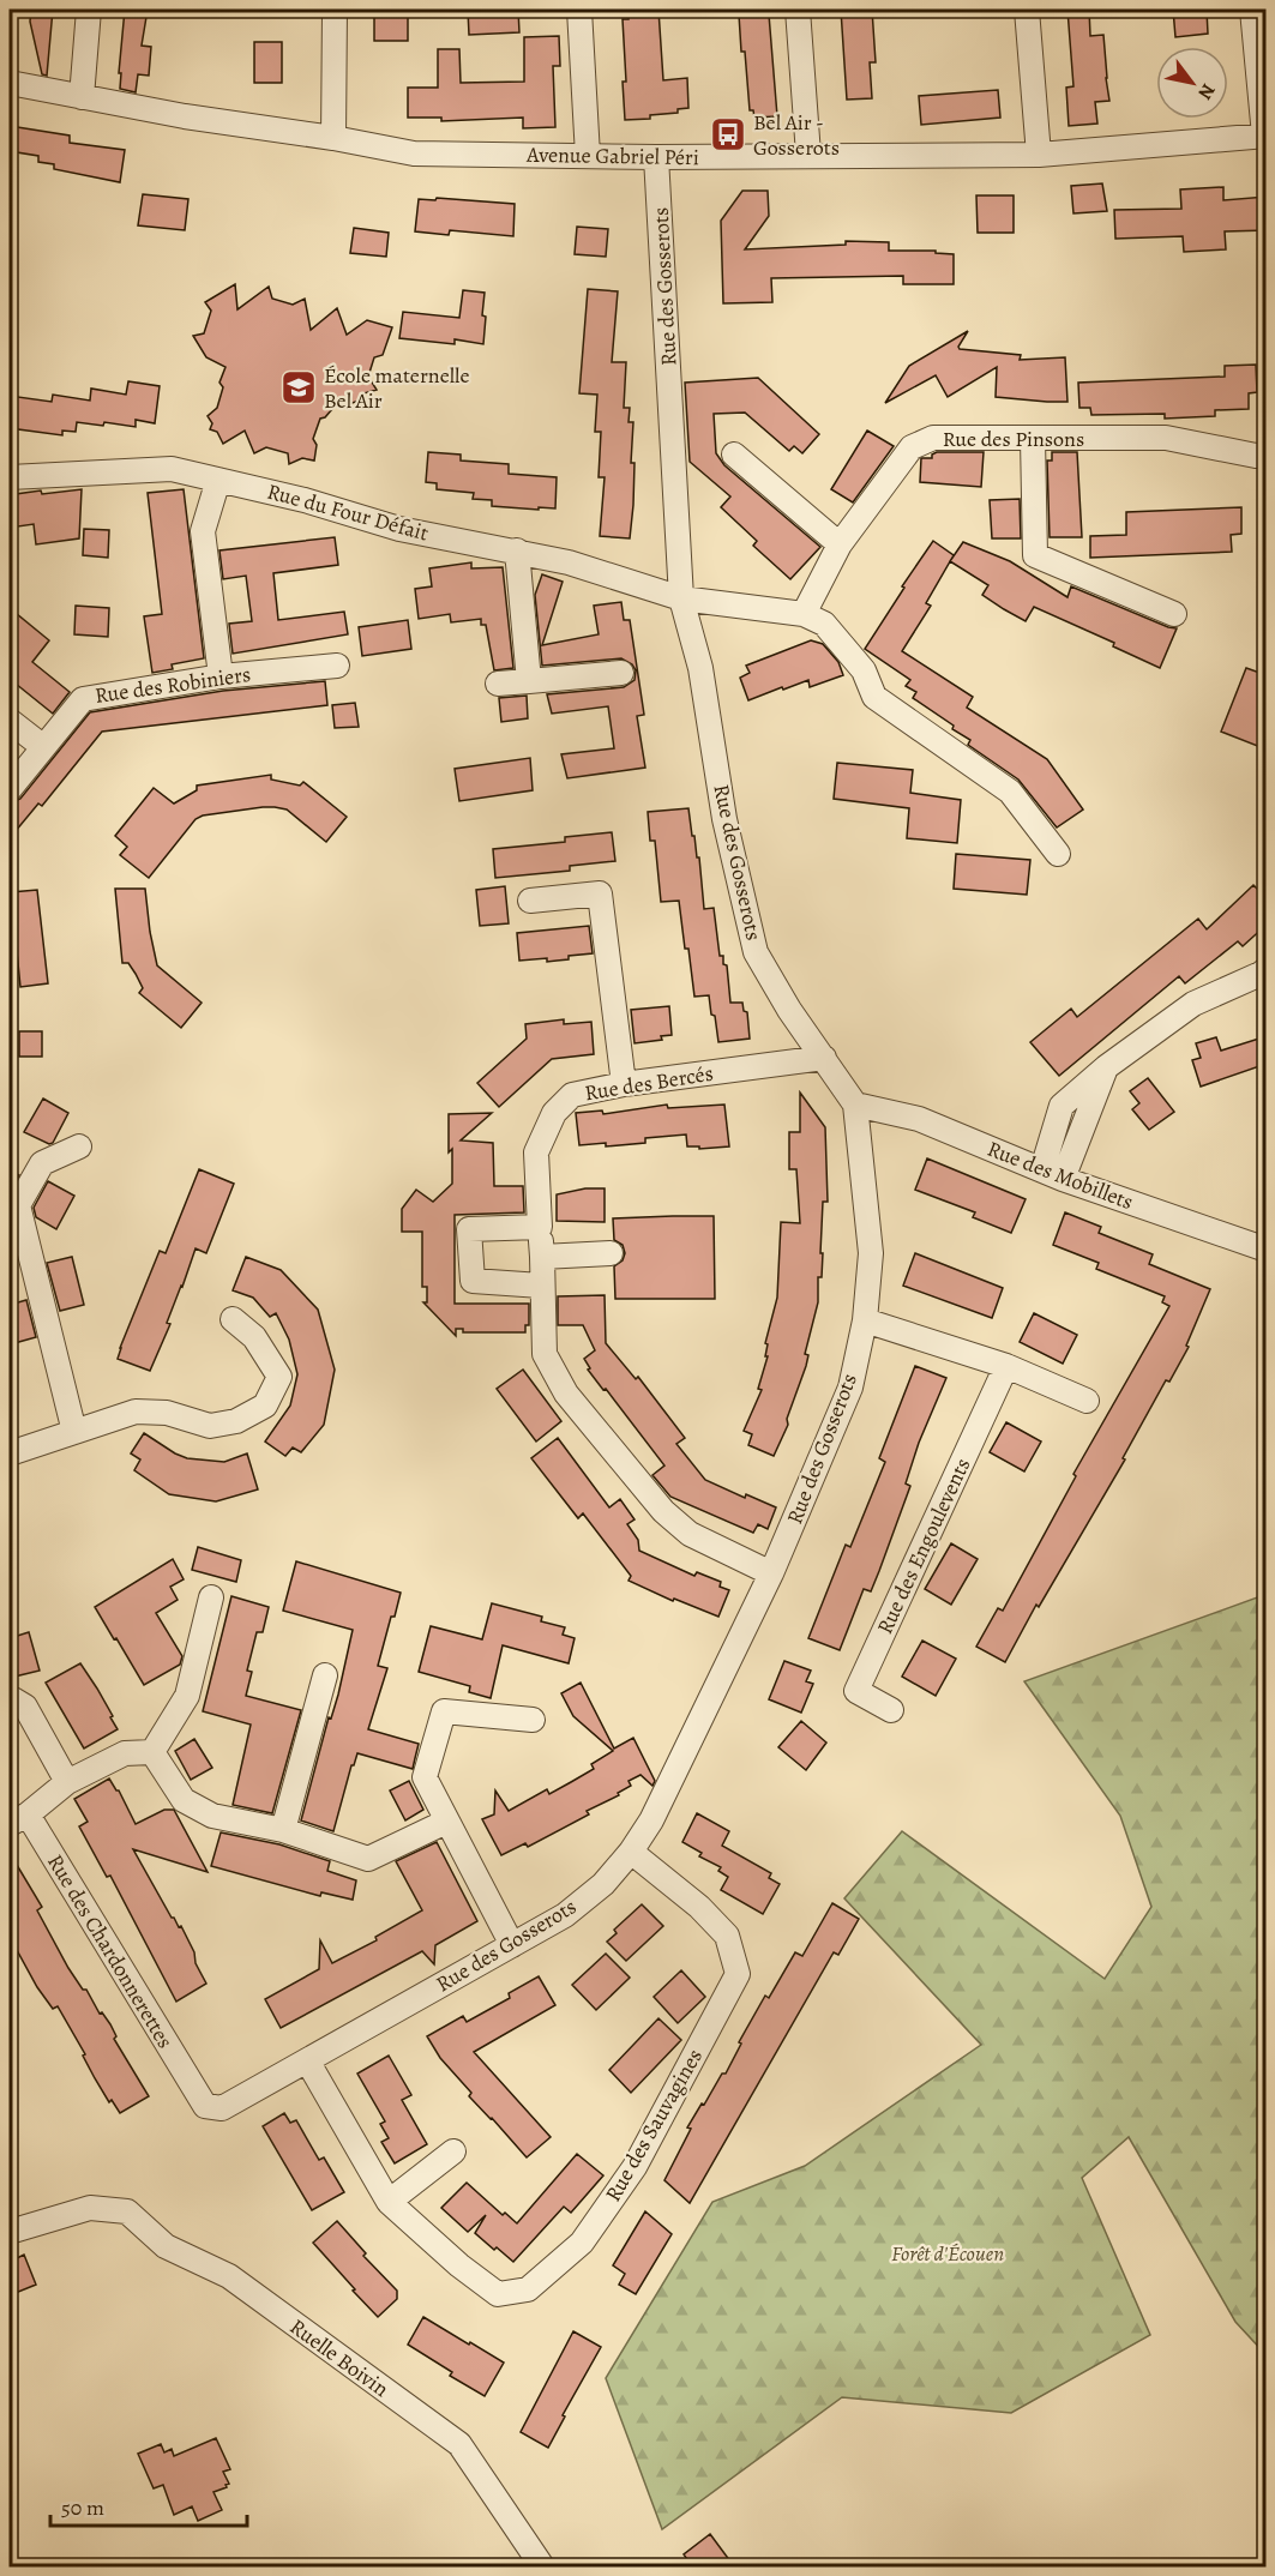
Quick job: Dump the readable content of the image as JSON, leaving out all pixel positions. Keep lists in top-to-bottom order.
{
  "streets": {
    "street": [
      "Avenue Gabriel Péri",
      "Rue des Gosserots",
      "Rue des Pinsons",
      "Rue du Four Défait",
      "Rue des Robiniers",
      "Rue des Bercés",
      "Rue des Mobillets",
      "Rue des Engoulevents",
      "Rue des Chardonnerettes",
      "Rue des Sauvagines",
      "Ruelle Boivin"
    ]
  },
  "crossings": [
    ["Avenue Gabriel Péri", "Rue des Gosserots"],
    ["Rue des Gosserots", "Rue du Four Défait"],
    ["Rue des Gosserots", "Rue des Bercés"],
    ["Rue des Gosserots", "Rue des Mobillets"],
    ["Rue des Gosserots", "Rue des Chardonnerettes"],
    ["Rue des Gosserots", "Rue des Sauvagines"]
  ],
  "parks": ["Forêt d'Écouen"],
  "places": {
    "bus stop": ["Bel Air - Gosserots"],
    "school or university": ["École maternelle Bel Air"]
  },
  "scale_bar": "50 m",
  "north": "bottom right"
}
